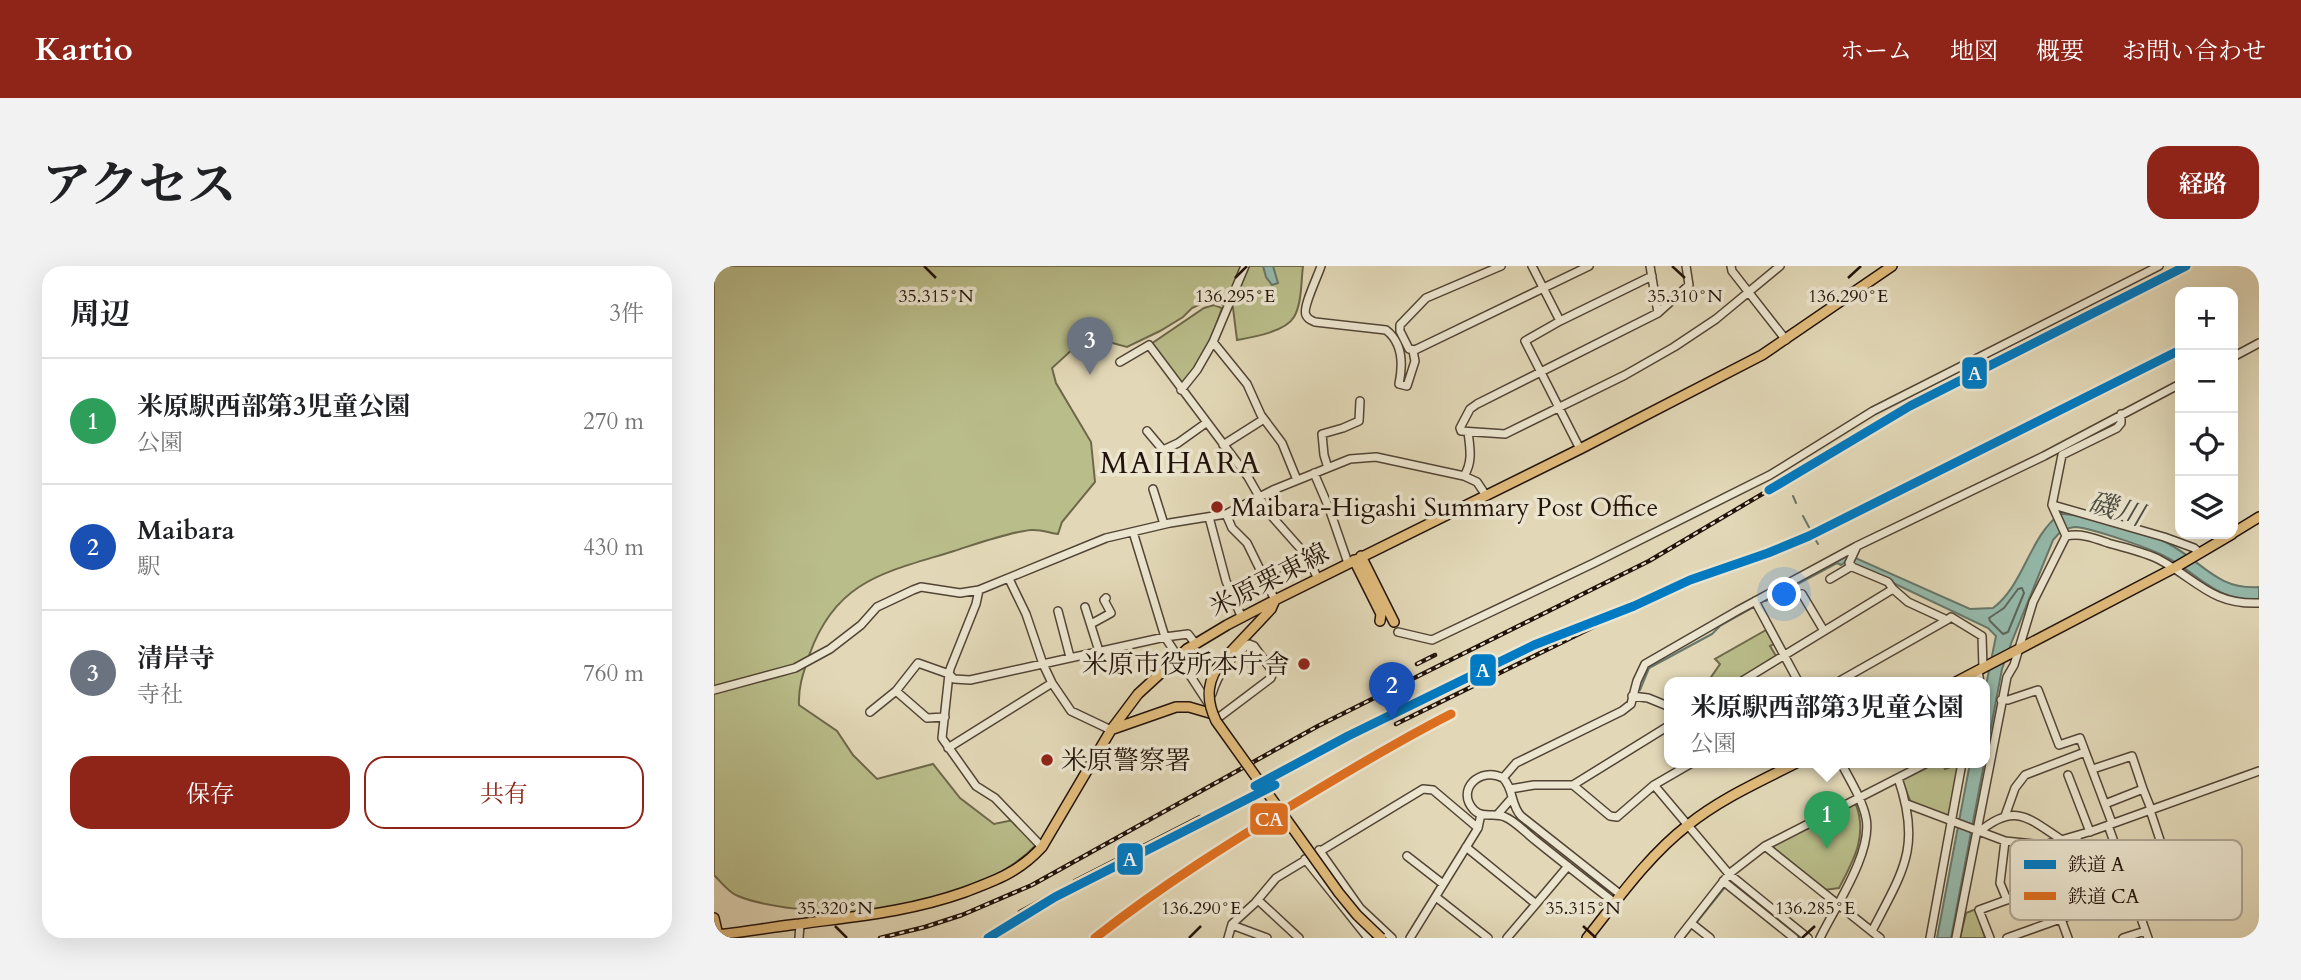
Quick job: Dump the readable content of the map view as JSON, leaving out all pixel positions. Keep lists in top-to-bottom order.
{
  "streets": {
    "main road": ["米原栗東線"]
  },
  "districts": ["MAIHARA"],
  "water": ["磯川"],
  "places": ["Maibara-Higashi Summary Post Office", "米原市役所本庁舎", "米原警察署"],
  "lines": ["rail line A", "rail line CA"],
  "legend": ["鉄道 A", "鉄道 CA"],
  "page": {
    "header": "Kartio",
    "nav": [
      "ホーム",
      "地図",
      "概要",
      "お問い合わせ"
    ],
    "title": "アクセス",
    "buttons": [
      "経路",
      ["保存", "共有"]
    ],
    "heading": ["周辺", "3件"],
    "map_buttons": ["+", "−"],
    "pins": ["3", "2", "1"],
    "list": [
      {
        "mark": "1",
        "name": "米原駅西部第3児童公園",
        "note": "公園",
        "value": "270 m"
      },
      {
        "mark": "2",
        "name": "Maibara",
        "note": "駅",
        "value": "430 m"
      },
      {
        "mark": "3",
        "name": "清岸寺",
        "note": "寺社",
        "value": "760 m"
      }
    ],
    "popup": ["米原駅西部第3児童公園", "公園"]
  },
  "coordinates": [
    "35.315°N",
    "136.295°E",
    "35.310°N",
    "136.290°E",
    "35.320°N",
    "136.285°E"
  ]
}
